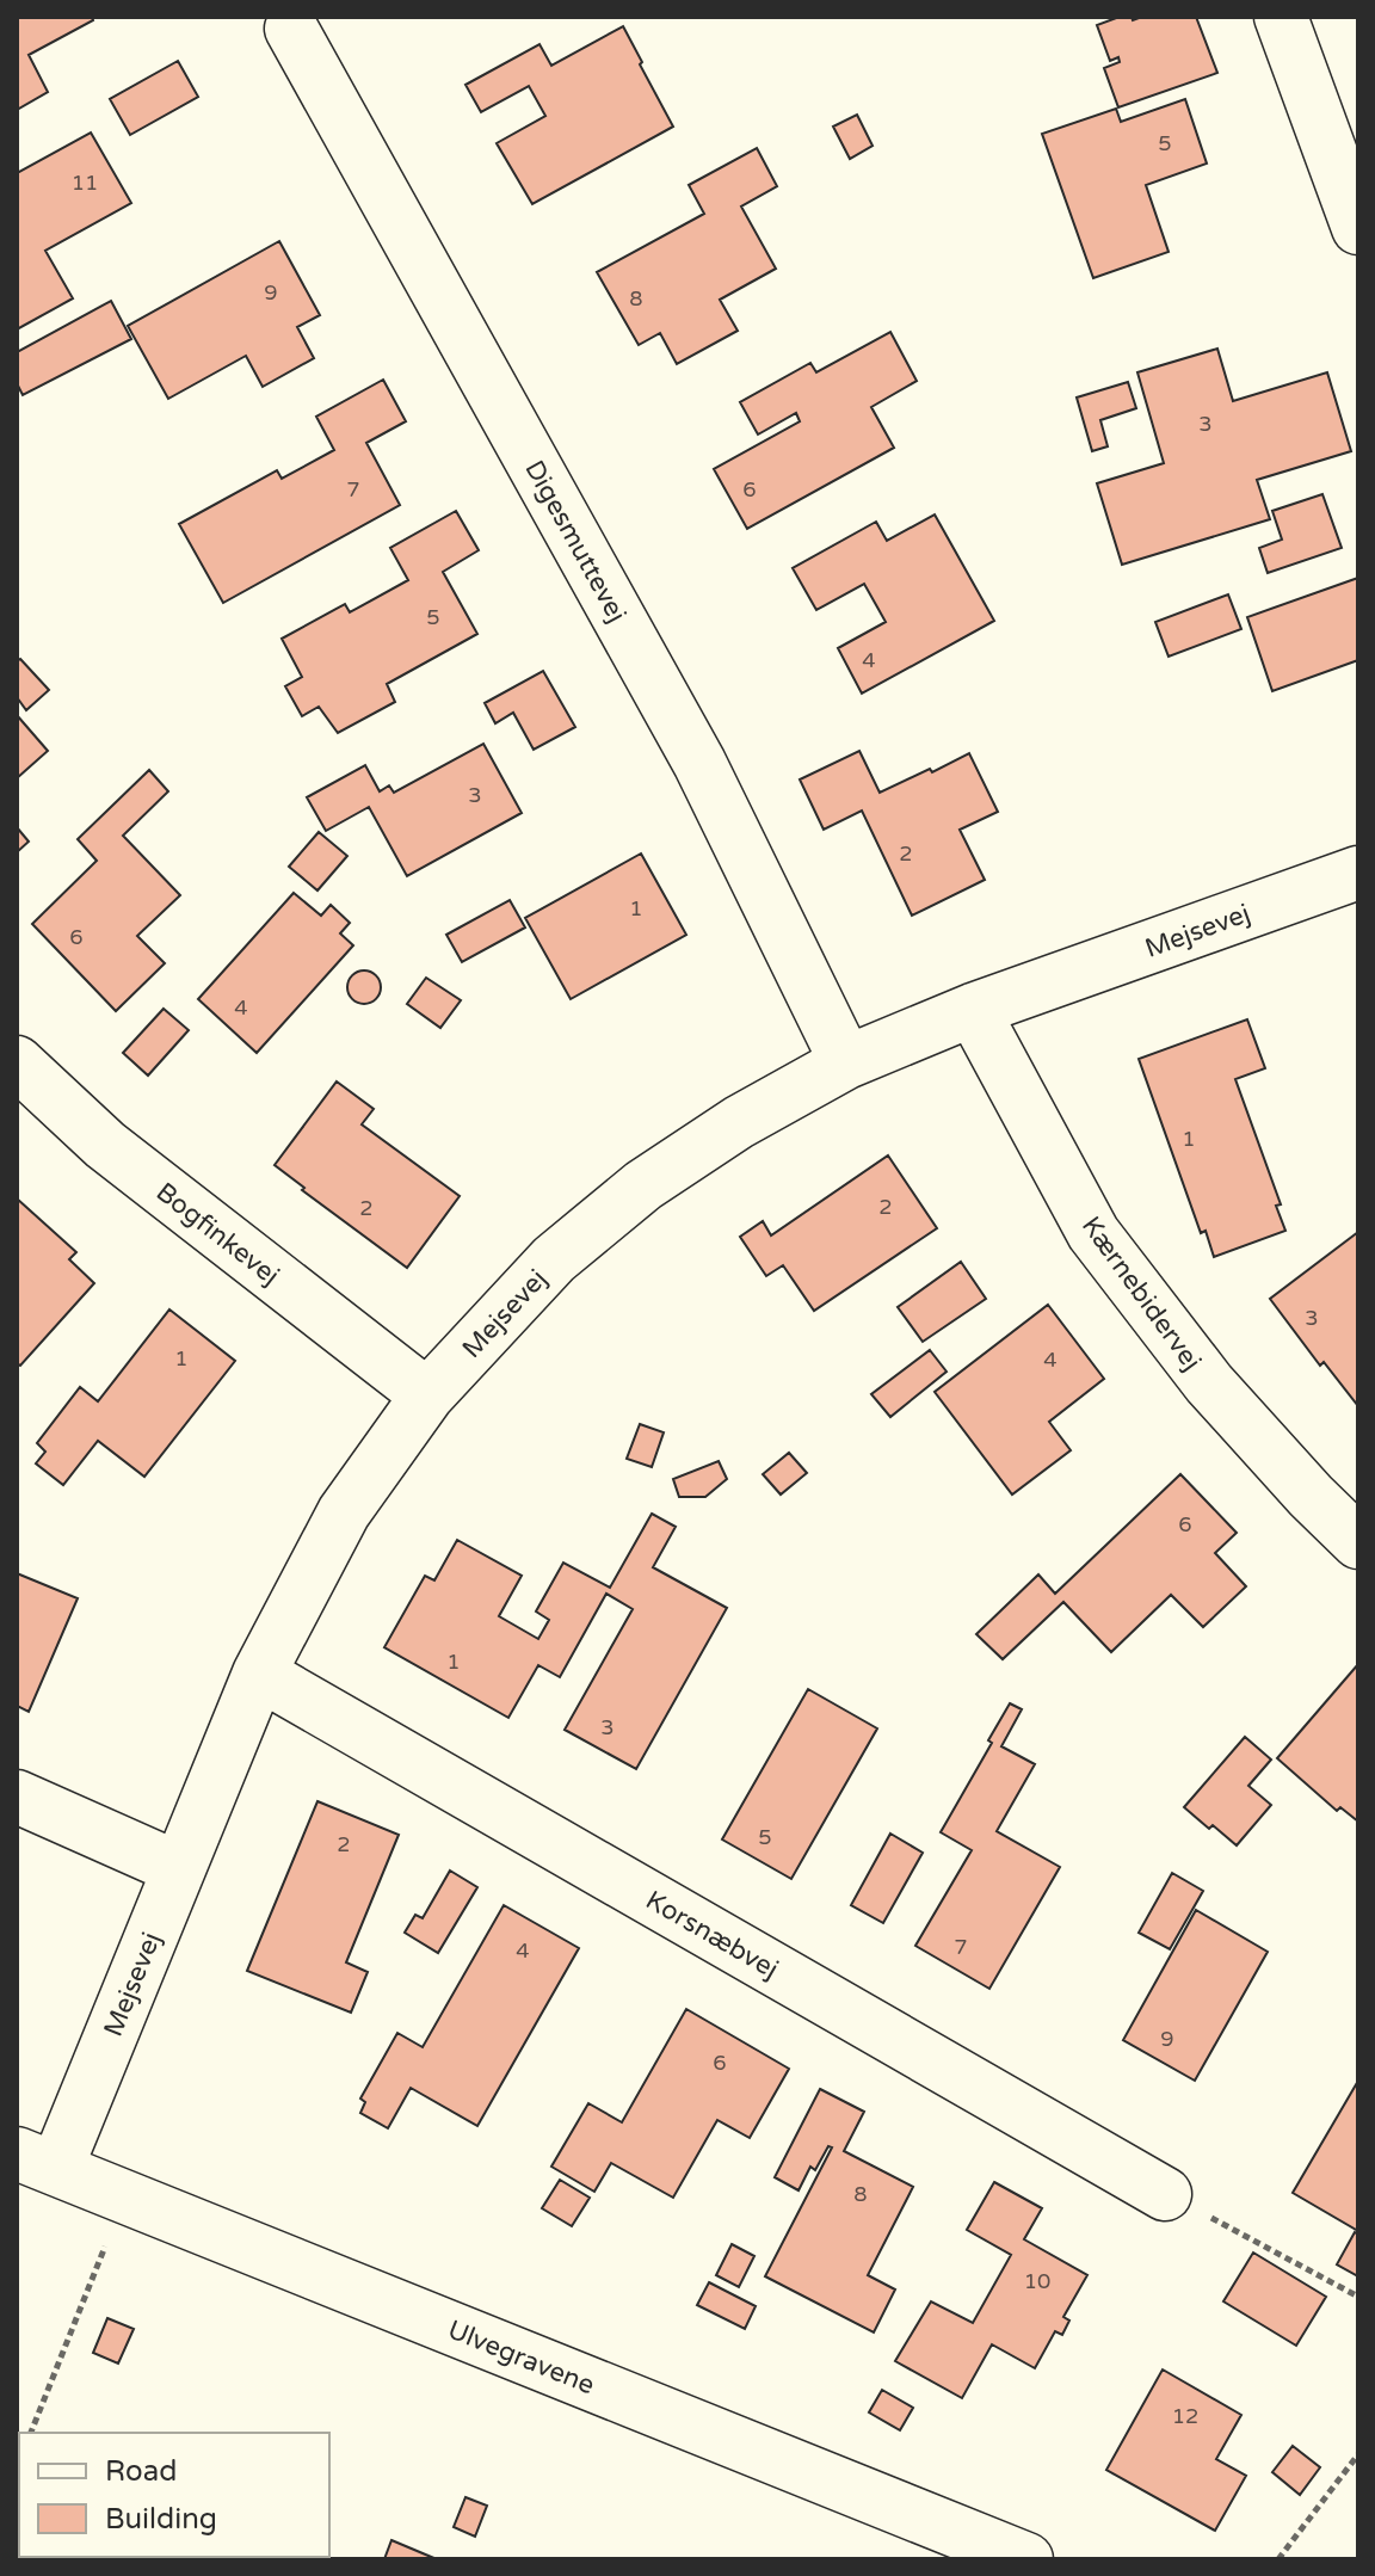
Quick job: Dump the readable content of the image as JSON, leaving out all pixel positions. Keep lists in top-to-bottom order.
{
  "streets": {
    "street": [
      "Digesmuttevej",
      "Mejsevej",
      "Bogfinkevej",
      "Kærnebidervej",
      "Korsnæbvej",
      "Ulvegravene"
    ]
  },
  "crossings": [
    ["Digesmuttevej", "Mejsevej"],
    ["Mejsevej", "Bogfinkevej"],
    ["Mejsevej", "Kærnebidervej"],
    ["Mejsevej", "Korsnæbvej"],
    ["Mejsevej", "Ulvegravene"]
  ],
  "house_numbers": [
    "5",
    "11",
    "9",
    "8",
    "3",
    "7",
    "6",
    "5",
    "4",
    "3",
    "2",
    "1",
    "6",
    "4",
    "1",
    "2",
    "2",
    "3",
    "1",
    "4",
    "6",
    "1",
    "3",
    "5",
    "2",
    "7",
    "4",
    "9",
    "6",
    "8",
    "10",
    "12"
  ],
  "legend": ["Road", "Building"]
}
